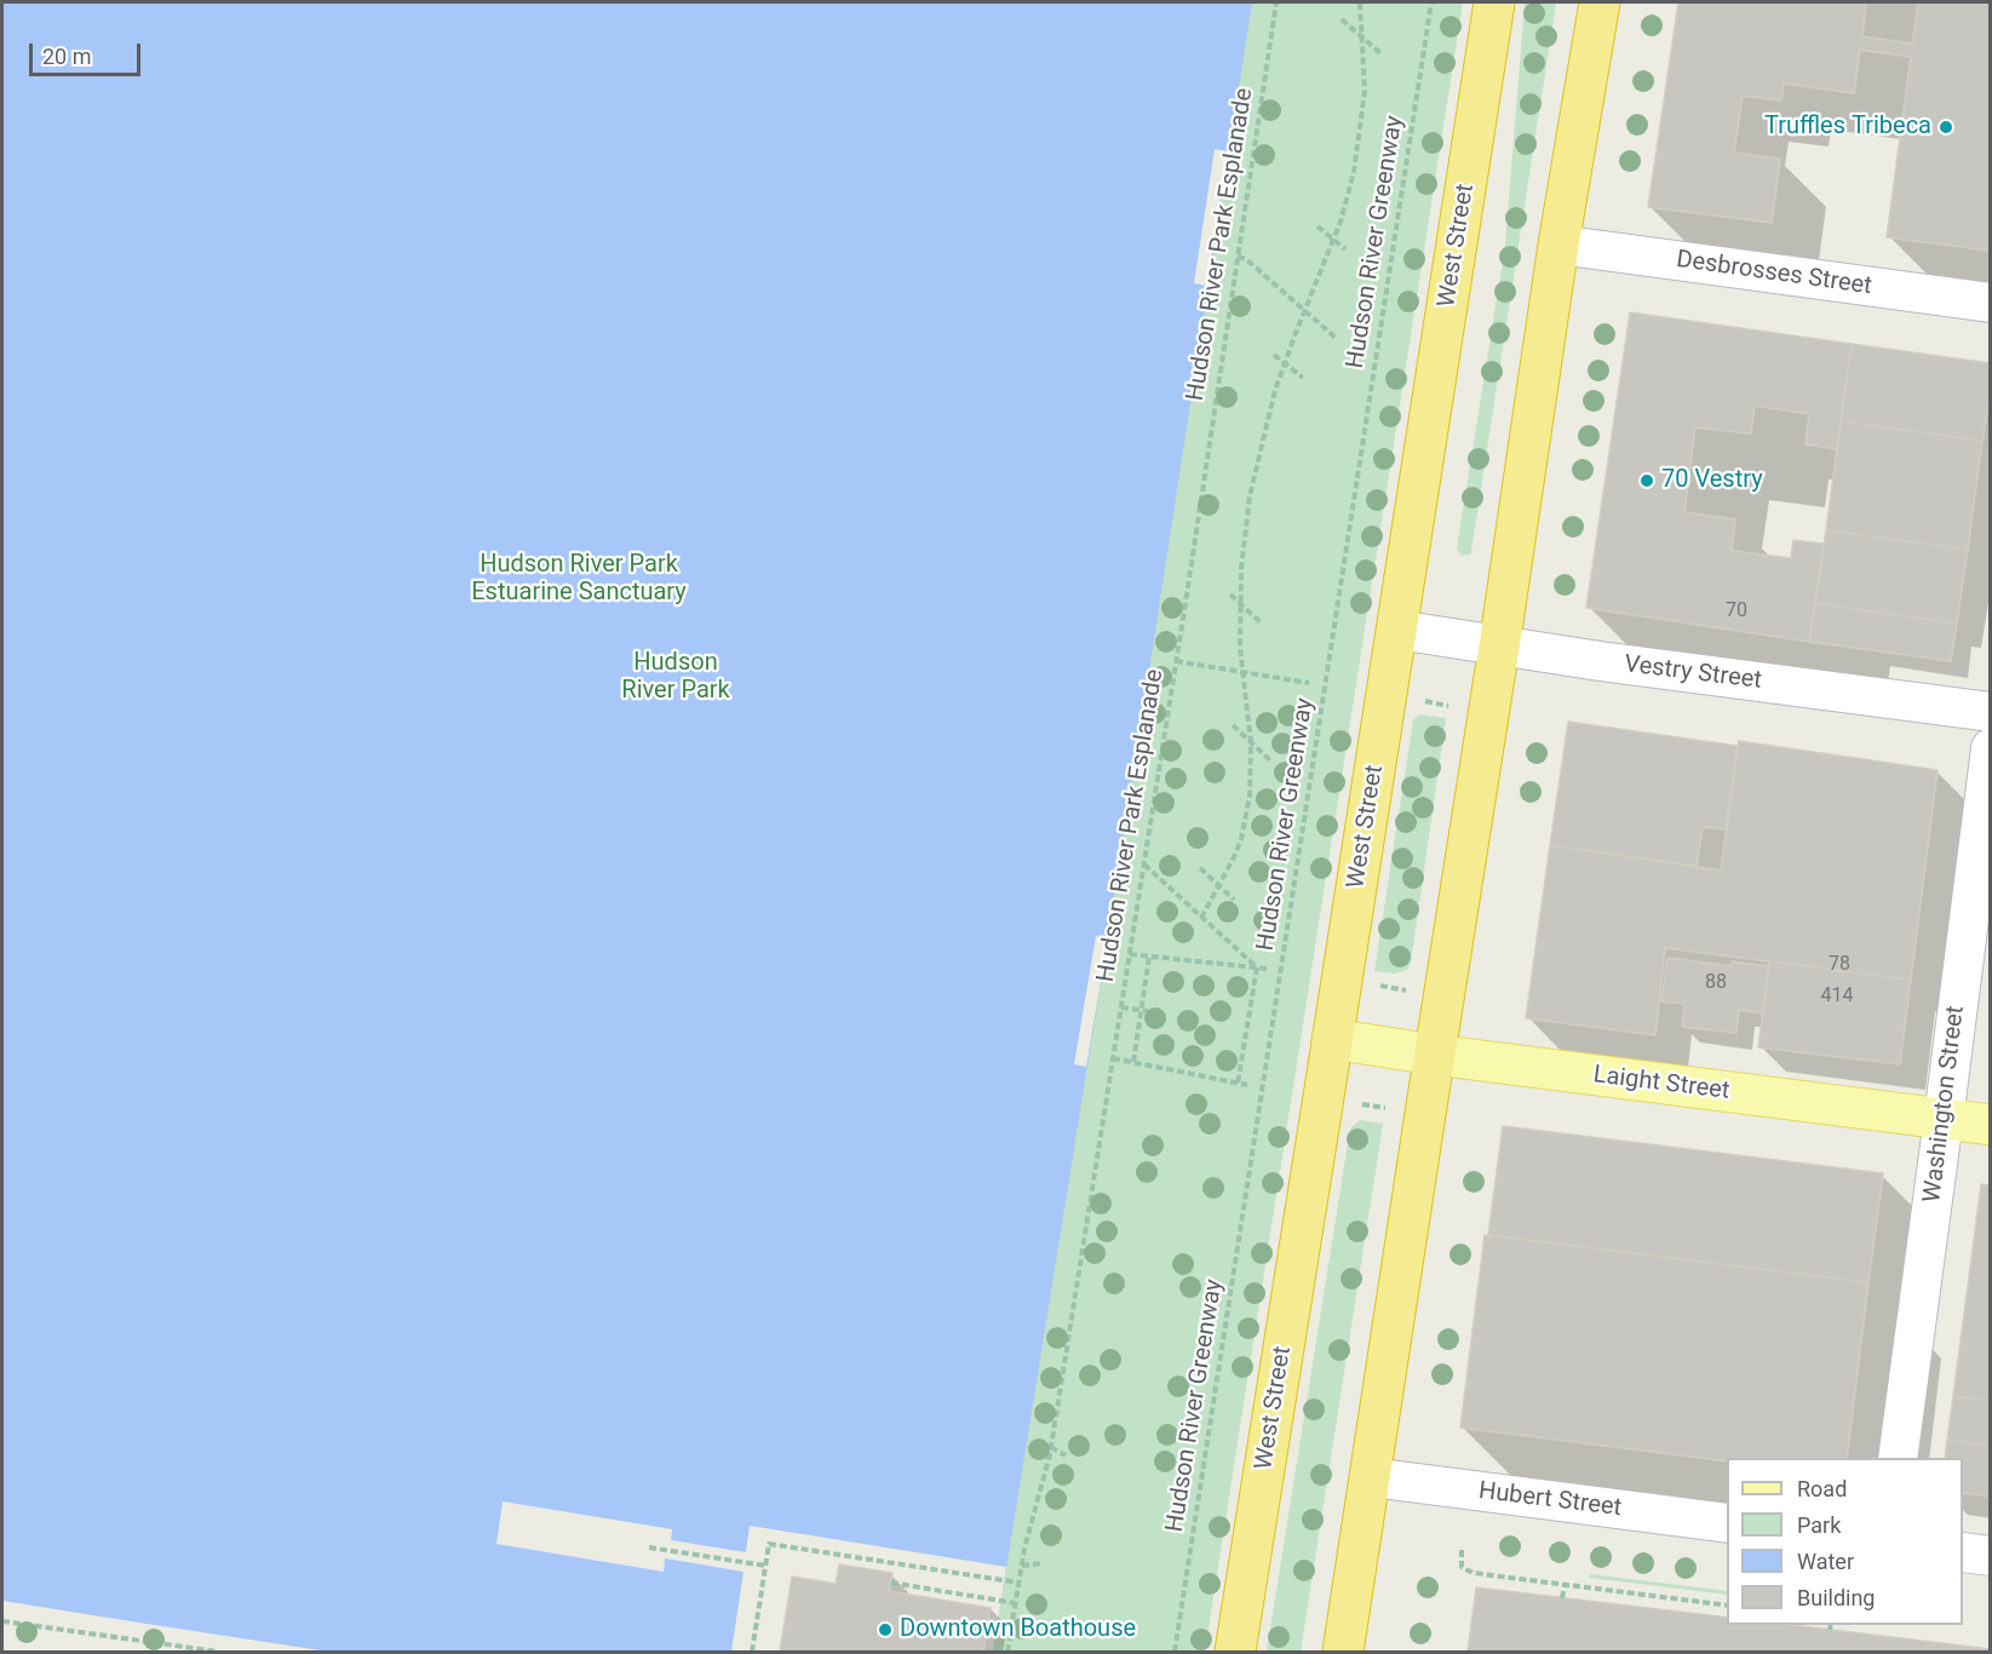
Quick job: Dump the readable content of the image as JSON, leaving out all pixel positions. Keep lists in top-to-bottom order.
{
  "streets": {
    "highway": ["West Street"],
    "main road": ["Laight Street"],
    "street": [
      "Desbrosses Street",
      "Vestry Street",
      "Washington Street",
      "Hubert Street"
    ],
    "path": ["Hudson River Greenway", "Hudson River Park Esplanade"]
  },
  "crossings": [
    ["West Street", "Vestry Street"],
    ["West Street", "Laight Street"],
    ["Laight Street", "Washington Street"]
  ],
  "parks": ["Hudson River Park Estuarine Sanctuary", "Hudson River Park"],
  "places": ["Truffles Tribeca", "70 Vestry", "Downtown Boathouse"],
  "house_numbers": [
    "70",
    "78",
    "88",
    "414"
  ],
  "legend": [
    "Road",
    "Park",
    "Water",
    "Building"
  ],
  "scale_bar": "20 m"
}
